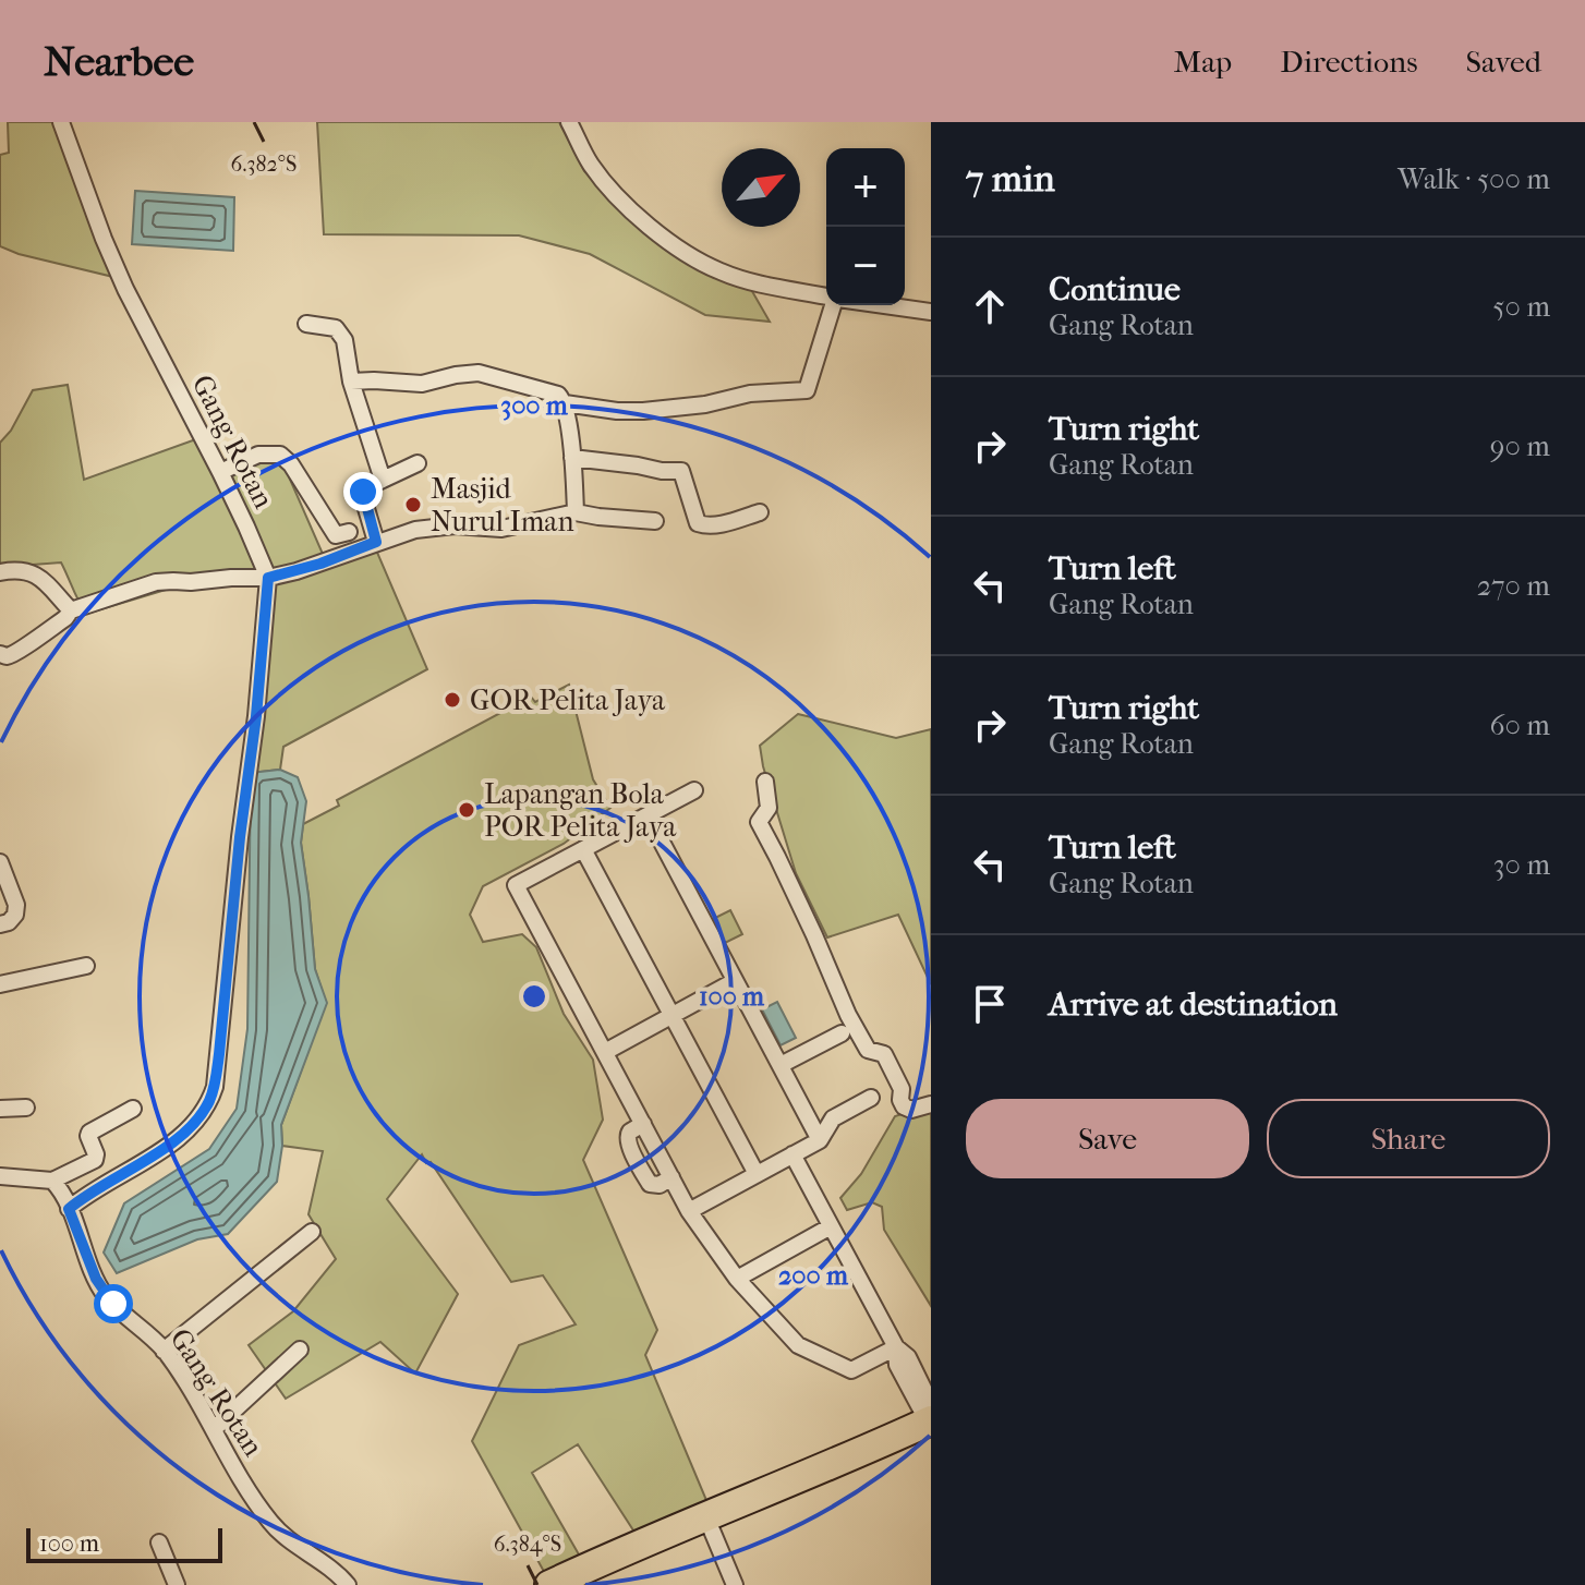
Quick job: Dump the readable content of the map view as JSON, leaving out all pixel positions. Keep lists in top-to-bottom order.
{
  "streets": {
    "street": ["Gang Rotan"]
  },
  "places": ["Masjid Nurul Iman", "GOR Pelita Jaya", "Lapangan Bola POR Pelita Jaya"],
  "scale_bar": "100 m",
  "north": "top right",
  "page": {
    "header": "Nearbee",
    "nav": ["Map", "Directions", "Saved"],
    "heading": ["7 min", "Walk · 500 m"],
    "map_buttons": ["+", "−"],
    "list": [
      ["Continue", "Gang Rotan", "50 m"],
      ["Turn right", "Gang Rotan", "90 m"],
      ["Turn left", "Gang Rotan", "270 m"],
      ["Turn right", "Gang Rotan", "60 m"],
      ["Turn left", "Gang Rotan", "30 m"],
      "Arrive at destination"
    ],
    "buttons": ["Save", "Share"],
    "scale": "100 m"
  },
  "coordinates": ["6.382°S", "6.384°S"],
  "rings": ["300 m", "100 m", "200 m"]
}
